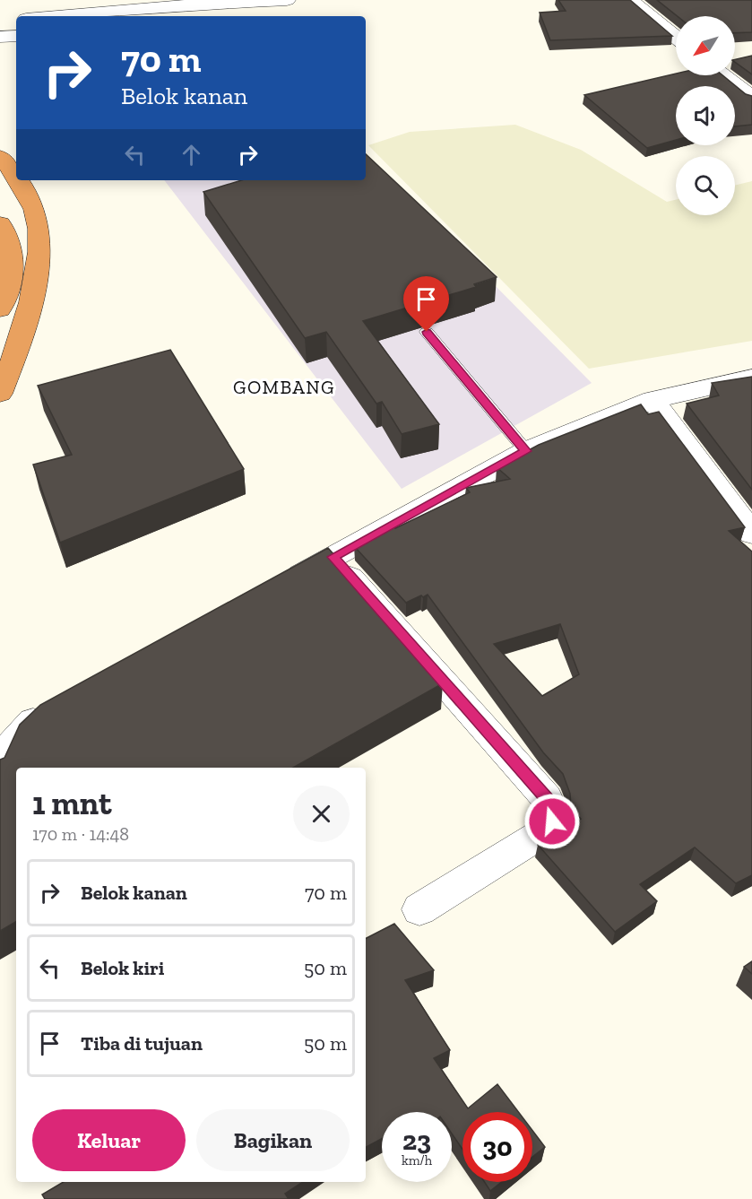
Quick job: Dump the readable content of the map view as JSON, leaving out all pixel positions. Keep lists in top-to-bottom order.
{
  "districts": ["GOMBANG"],
  "north": "bottom left",
  "page": {
    "turn": ["70 m", "Belok kanan"],
    "heading": ["1 mnt", "170 m · 14:48"],
    "list": [
      {
        "name": "Belok kanan",
        "value": "70 m"
      },
      {
        "name": "Belok kiri",
        "value": "50 m"
      },
      {
        "name": "Tiba di tujuan",
        "value": "50 m"
      }
    ],
    "buttons": ["Keluar", "Bagikan"],
    "speed": "23 km/h",
    "limit": "30"
  }
}
